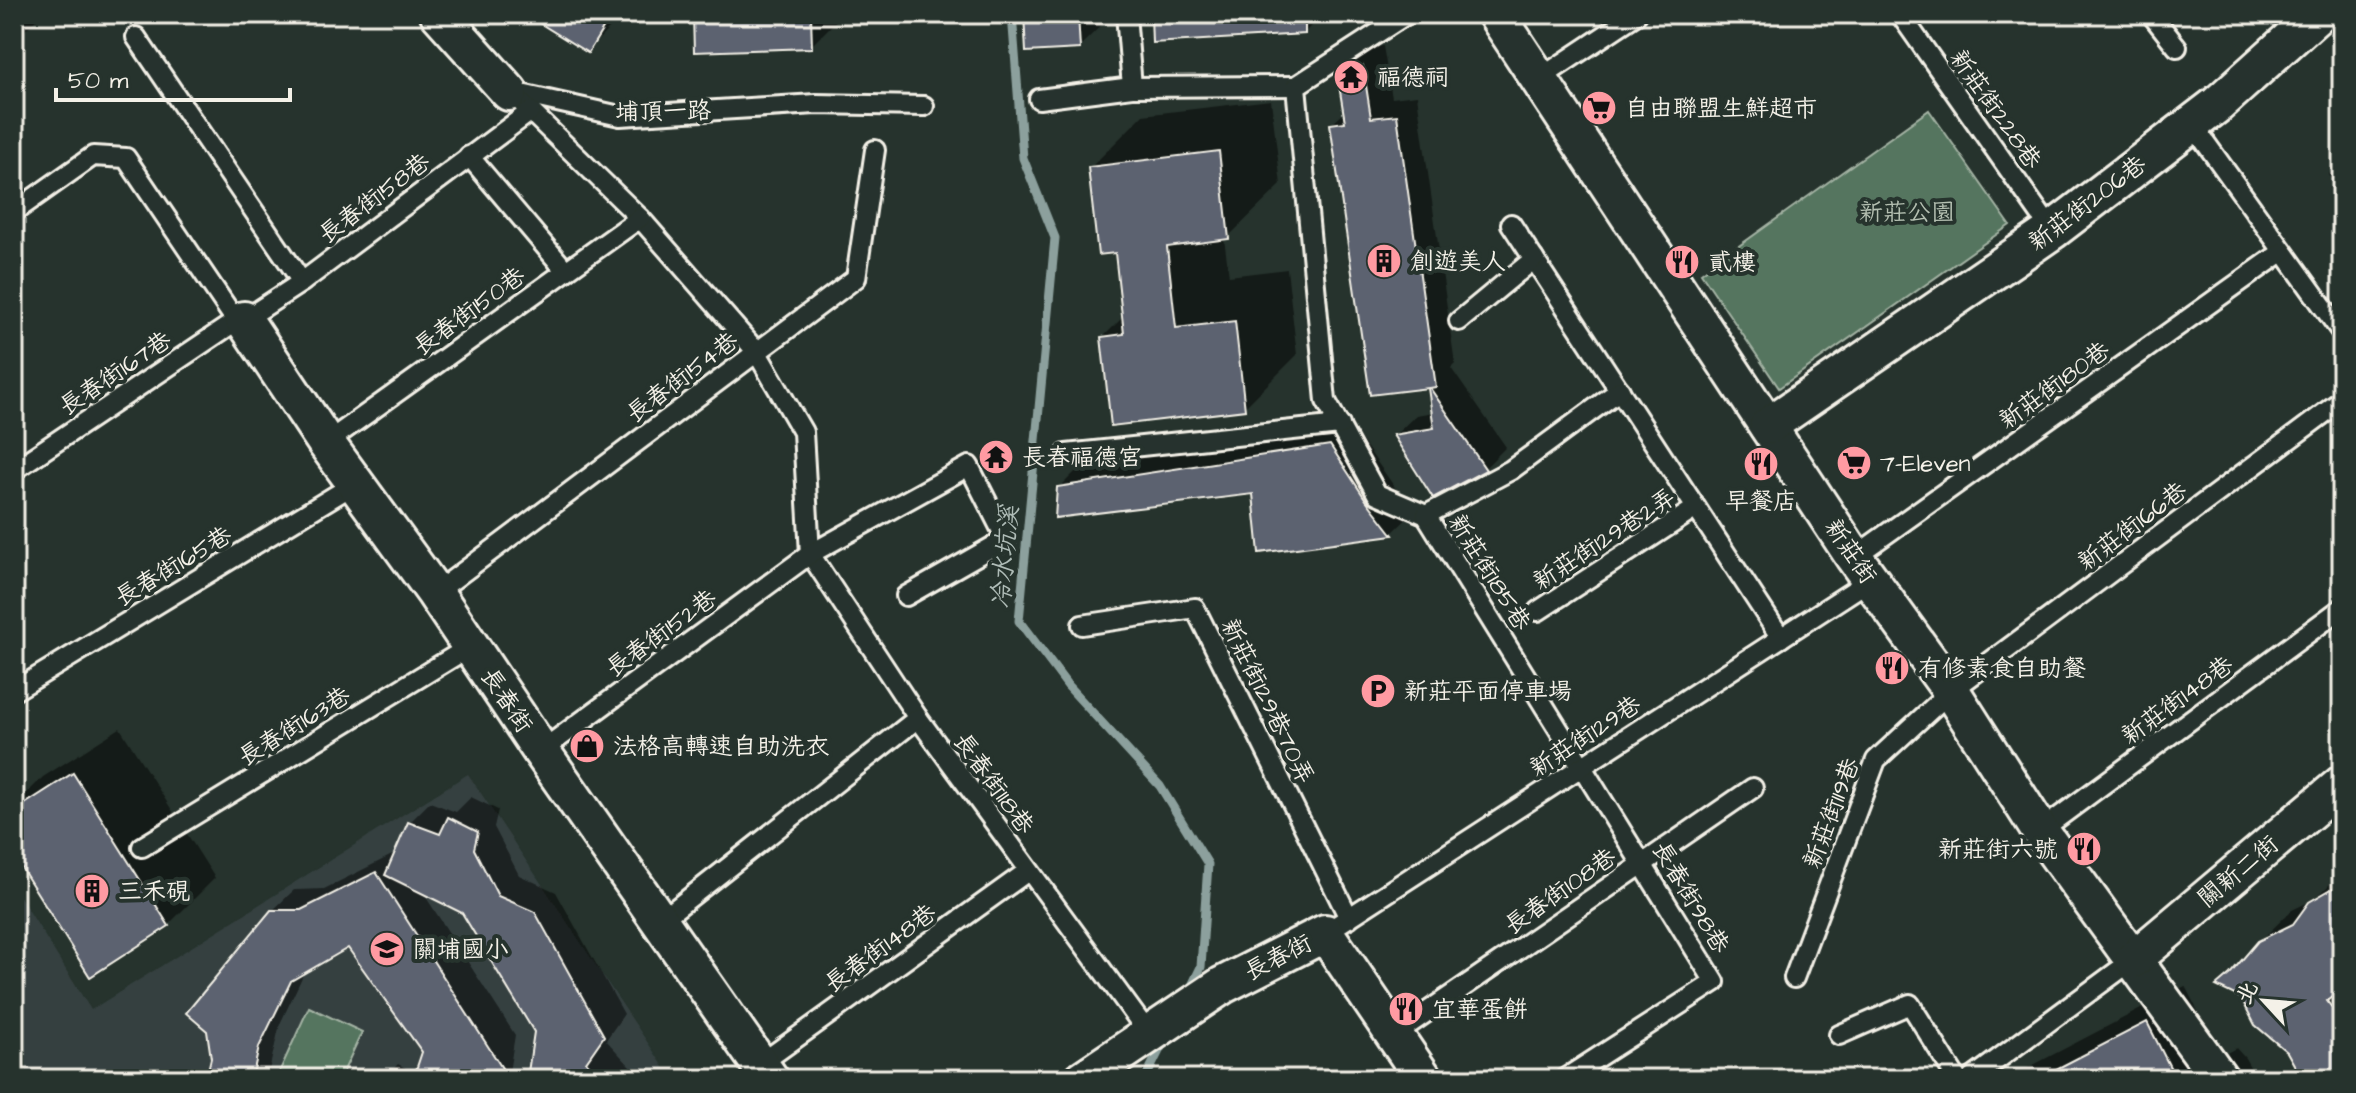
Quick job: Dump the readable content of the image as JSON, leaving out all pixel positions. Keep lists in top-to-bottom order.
{
  "streets": {
    "street": [
      "新莊街206巷",
      "新莊街",
      "長春街",
      "關新二街"
    ],
    "lane": [
      "新莊街228巷",
      "埔頂一路",
      "長春街158巷",
      "長春街150巷",
      "長春街167巷",
      "長春街154巷",
      "新莊街180巷",
      "新莊街166巷",
      "新莊街129巷2弄",
      "長春街165巷",
      "新莊街185巷",
      "長春街152巷",
      "新莊街148巷",
      "新莊街129巷70弄",
      "長春街163巷",
      "新莊街129巷",
      "長春街118巷",
      "新莊街119巷",
      "長春街108巷",
      "長春街98巷",
      "長春街148巷"
    ]
  },
  "crossings": [
    ["新莊街228巷", "新莊街206巷"],
    ["埔頂一路", "長春街158巷"],
    ["長春街158巷", "長春街167巷"],
    ["長春街158巷", "長春街"],
    ["新莊街206巷", "新莊街"],
    ["長春街150巷", "長春街"],
    ["長春街167巷", "長春街"],
    ["長春街154巷", "長春街"],
    ["新莊街180巷", "新莊街"],
    ["新莊街180巷", "新莊街129巷"],
    ["新莊街166巷", "新莊街"],
    ["新莊街166巷", "新莊街119巷"],
    ["新莊街129巷2弄", "新莊街129巷"],
    ["新莊街", "新莊街148巷"],
    ["新莊街", "新莊街129巷"],
    ["新莊街", "新莊街119巷"],
    ["新莊街", "關新二街"],
    ["長春街165巷", "長春街"],
    ["新莊街185巷", "新莊街129巷"],
    ["新莊街185巷", "長春街98巷"],
    ["長春街152巷", "長春街"],
    ["長春街152巷", "長春街118巷"],
    ["長春街", "新莊街129巷70弄"],
    ["長春街", "長春街163巷"],
    ["長春街", "新莊街129巷"],
    ["長春街", "長春街118巷"],
    ["長春街", "長春街108巷"],
    ["長春街", "長春街148巷"],
    ["新莊街129巷70弄", "新莊街129巷"],
    ["新莊街129巷", "長春街98巷"],
    ["長春街118巷", "長春街148巷"],
    ["長春街108巷", "長春街98巷"]
  ],
  "water": ["冷水坑溪"],
  "parks": ["新莊公園"],
  "places": {
    "temple": ["福德祠", "長春福德宮"],
    "supermarket": ["自由聯盟生鮮超市", "7-Eleven"],
    "building": ["創遊美人", "三禾硯"],
    "restaurant": [
      "貳樓",
      "早餐店",
      "有修素食自助餐",
      "新莊街六號",
      "宜華蛋餅"
    ],
    "parking": ["新莊平面停車場"],
    "shop": ["法格高轉速自助洗衣"],
    "school or university": ["關埔國小"]
  },
  "scale_bar": "50 m",
  "north": "top left"
}
